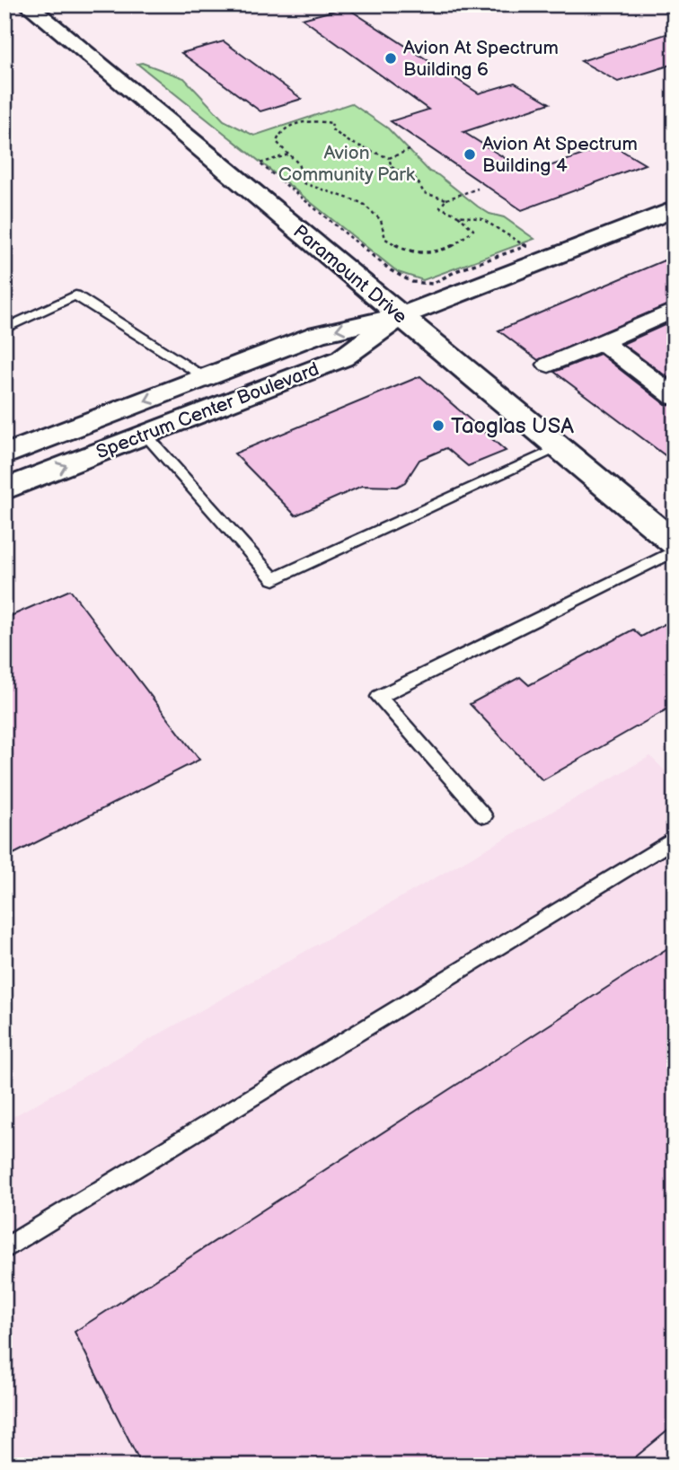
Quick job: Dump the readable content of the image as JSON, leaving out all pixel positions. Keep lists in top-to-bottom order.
{
  "streets": {
    "street": ["Paramount Drive", "Spectrum Center Boulevard"]
  },
  "crossings": [
    ["Paramount Drive", "Spectrum Center Boulevard"]
  ],
  "parks": ["Avion Community Park"],
  "places": ["Avion At Spectrum Building 6", "Avion At Spectrum Building 4", "Taoglas USA"]
}
